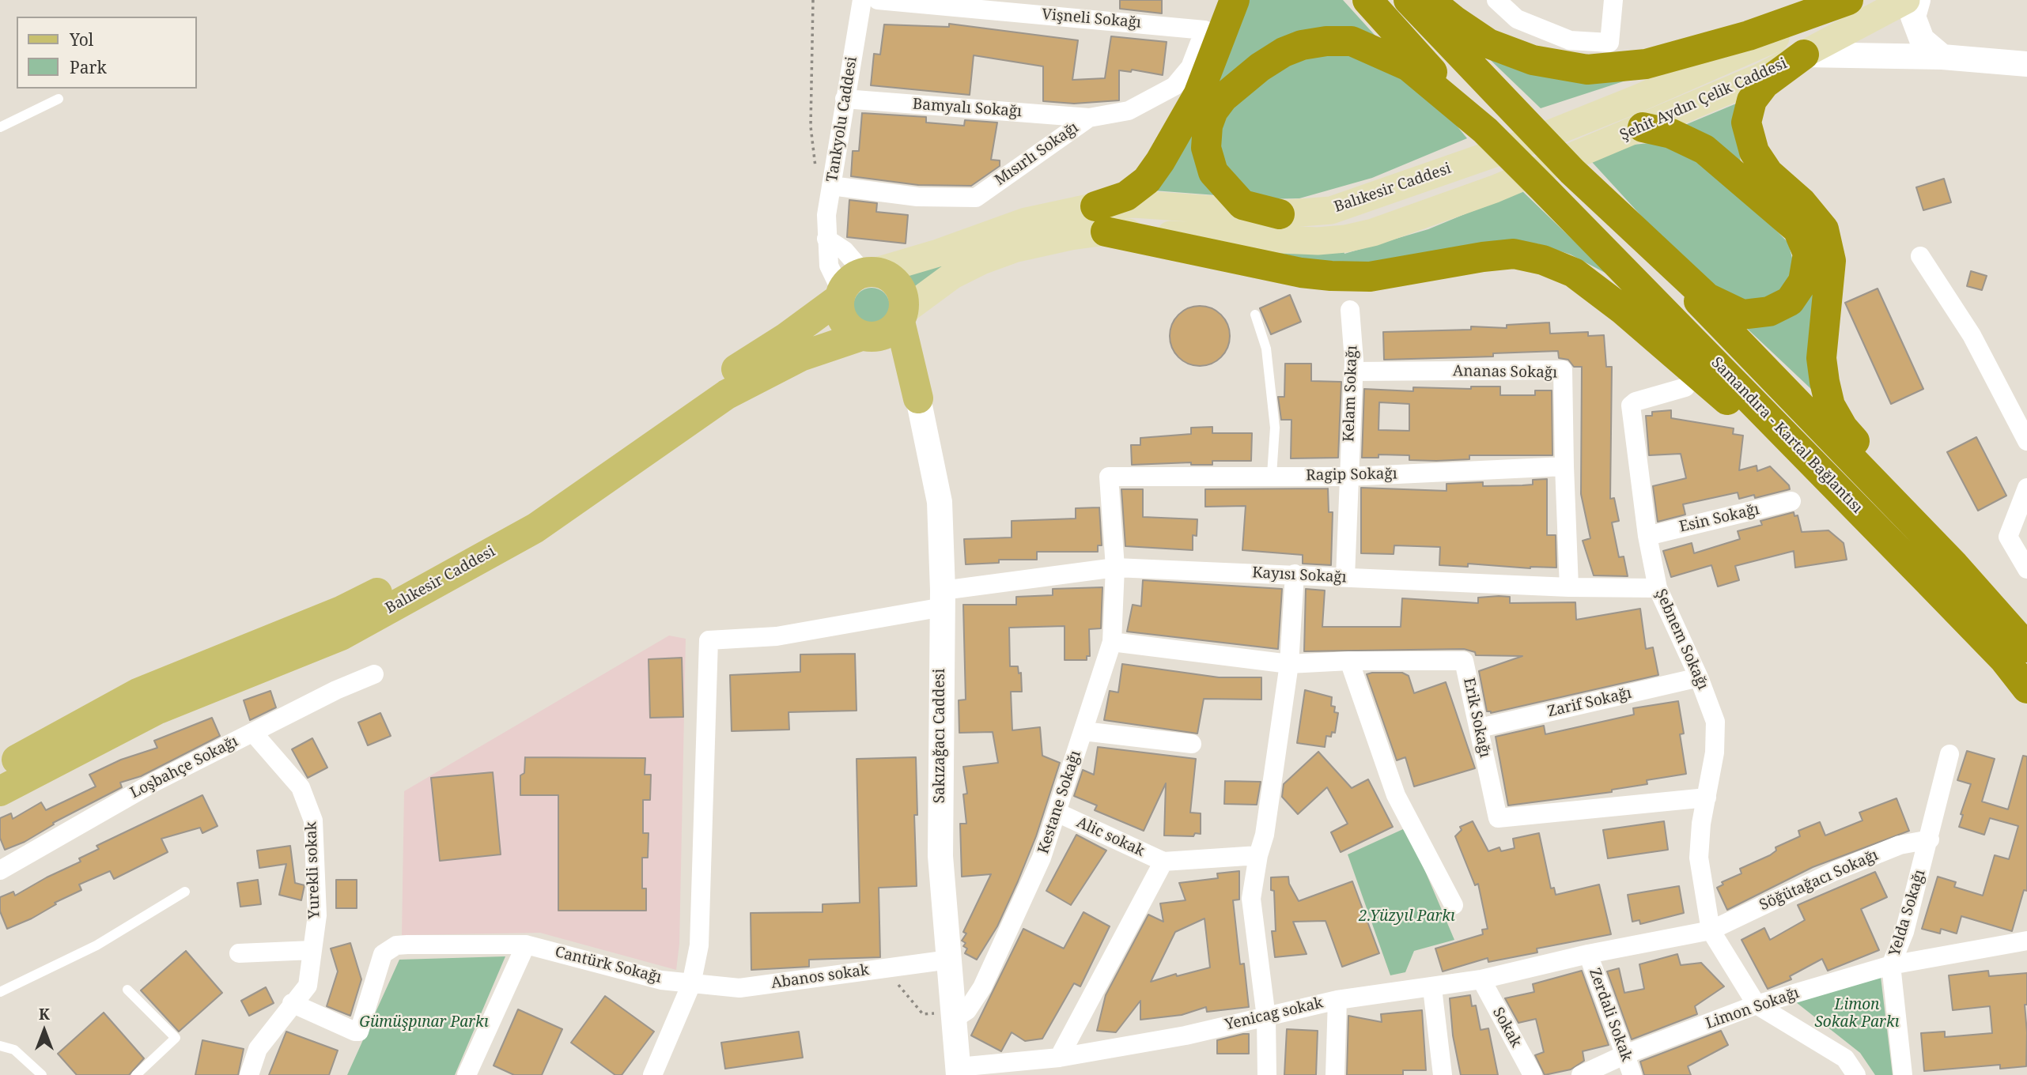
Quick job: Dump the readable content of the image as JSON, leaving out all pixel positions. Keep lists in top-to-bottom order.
{
  "streets": {
    "highway": ["Samandıra - Kartal Bağlantısı"],
    "main road": ["Şehit Aydın Çelik Caddesi", "Balıkesir Caddesi"],
    "street": [
      "Vişneli Sokağı",
      "Bamyalı Sokağı",
      "Tankyolu Caddesi",
      "Mısırlı Sokağı",
      "Ananas Sokağı",
      "Kelam Sokağı",
      "Ragip Sokağı",
      "Esin Sokağı",
      "Kayısı Sokağı",
      "Şebnem Sokağı",
      "Zarif Sokağı",
      "Erik Sokağı",
      "Sakızağacı Caddesi",
      "Loşbahçe Sokağı",
      "Kestane Sokağı",
      "Alic sokak",
      "Yurekli sokak",
      "Söğütağacı Sokağı",
      "Yelda Sokağı",
      "Cantürk Sokağı",
      "Abanos sokak",
      "Limon Sokağı",
      "Yenicag sokak",
      "Zerdali Sokak",
      "Sokak"
    ]
  },
  "crossings": [
    ["Vişneli Sokağı", "Mısırlı Sokağı"],
    ["Şehit Aydın Çelik Caddesi", "Balıkesir Caddesi"],
    ["Bamyalı Sokağı", "Tankyolu Caddesi"],
    ["Bamyalı Sokağı", "Mısırlı Sokağı"],
    ["Tankyolu Caddesi", "Mısırlı Sokağı"],
    ["Tankyolu Caddesi", "Balıkesir Caddesi"],
    ["Ananas Sokağı", "Kelam Sokağı"],
    ["Ananas Sokağı", "Ragip Sokağı"],
    ["Kelam Sokağı", "Ragip Sokağı"],
    ["Kelam Sokağı", "Kayısı Sokağı"],
    ["Ragip Sokağı", "Kayısı Sokağı"],
    ["Ragip Sokağı", "Kestane Sokağı"],
    ["Esin Sokağı", "Şebnem Sokağı"],
    ["Kayısı Sokağı", "Şebnem Sokağı"],
    ["Kayısı Sokağı", "Sakızağacı Caddesi"],
    ["Kayısı Sokağı", "Kestane Sokağı"],
    ["Kayısı Sokağı", "Cantürk Sokağı"],
    ["Kayısı Sokağı", "Abanos sokak"],
    ["Şebnem Sokağı", "Zarif Sokağı"],
    ["Şebnem Sokağı", "Erik Sokağı"],
    ["Şebnem Sokağı", "Söğütağacı Sokağı"],
    ["Zarif Sokağı", "Erik Sokağı"],
    ["Erik Sokağı", "Kestane Sokağı"],
    ["Sakızağacı Caddesi", "Kestane Sokağı"],
    ["Sakızağacı Caddesi", "Abanos sokak"],
    ["Sakızağacı Caddesi", "Yenicag sokak"],
    ["Loşbahçe Sokağı", "Yurekli sokak"],
    ["Kestane Sokağı", "Alic sokak"],
    ["Yurekli sokak", "Cantürk Sokağı"],
    ["Söğütağacı Sokağı", "Yelda Sokağı"],
    ["Söğütağacı Sokağı", "Yenicag sokak"],
    ["Söğütağacı Sokağı", "Zerdali Sokak"],
    ["Yelda Sokağı", "Limon Sokağı"],
    ["Cantürk Sokağı", "Abanos sokak"],
    ["Limon Sokağı", "Zerdali Sokak"],
    ["Yenicag sokak", "Zerdali Sokak"],
    ["Yenicag sokak", "Sokak"]
  ],
  "parks": ["2.Yüzyıl Parkı", "Limon Sokak Parkı", "Gümüşpınar Parkı"],
  "legend": ["Yol", "Park"],
  "north": "top"
}
